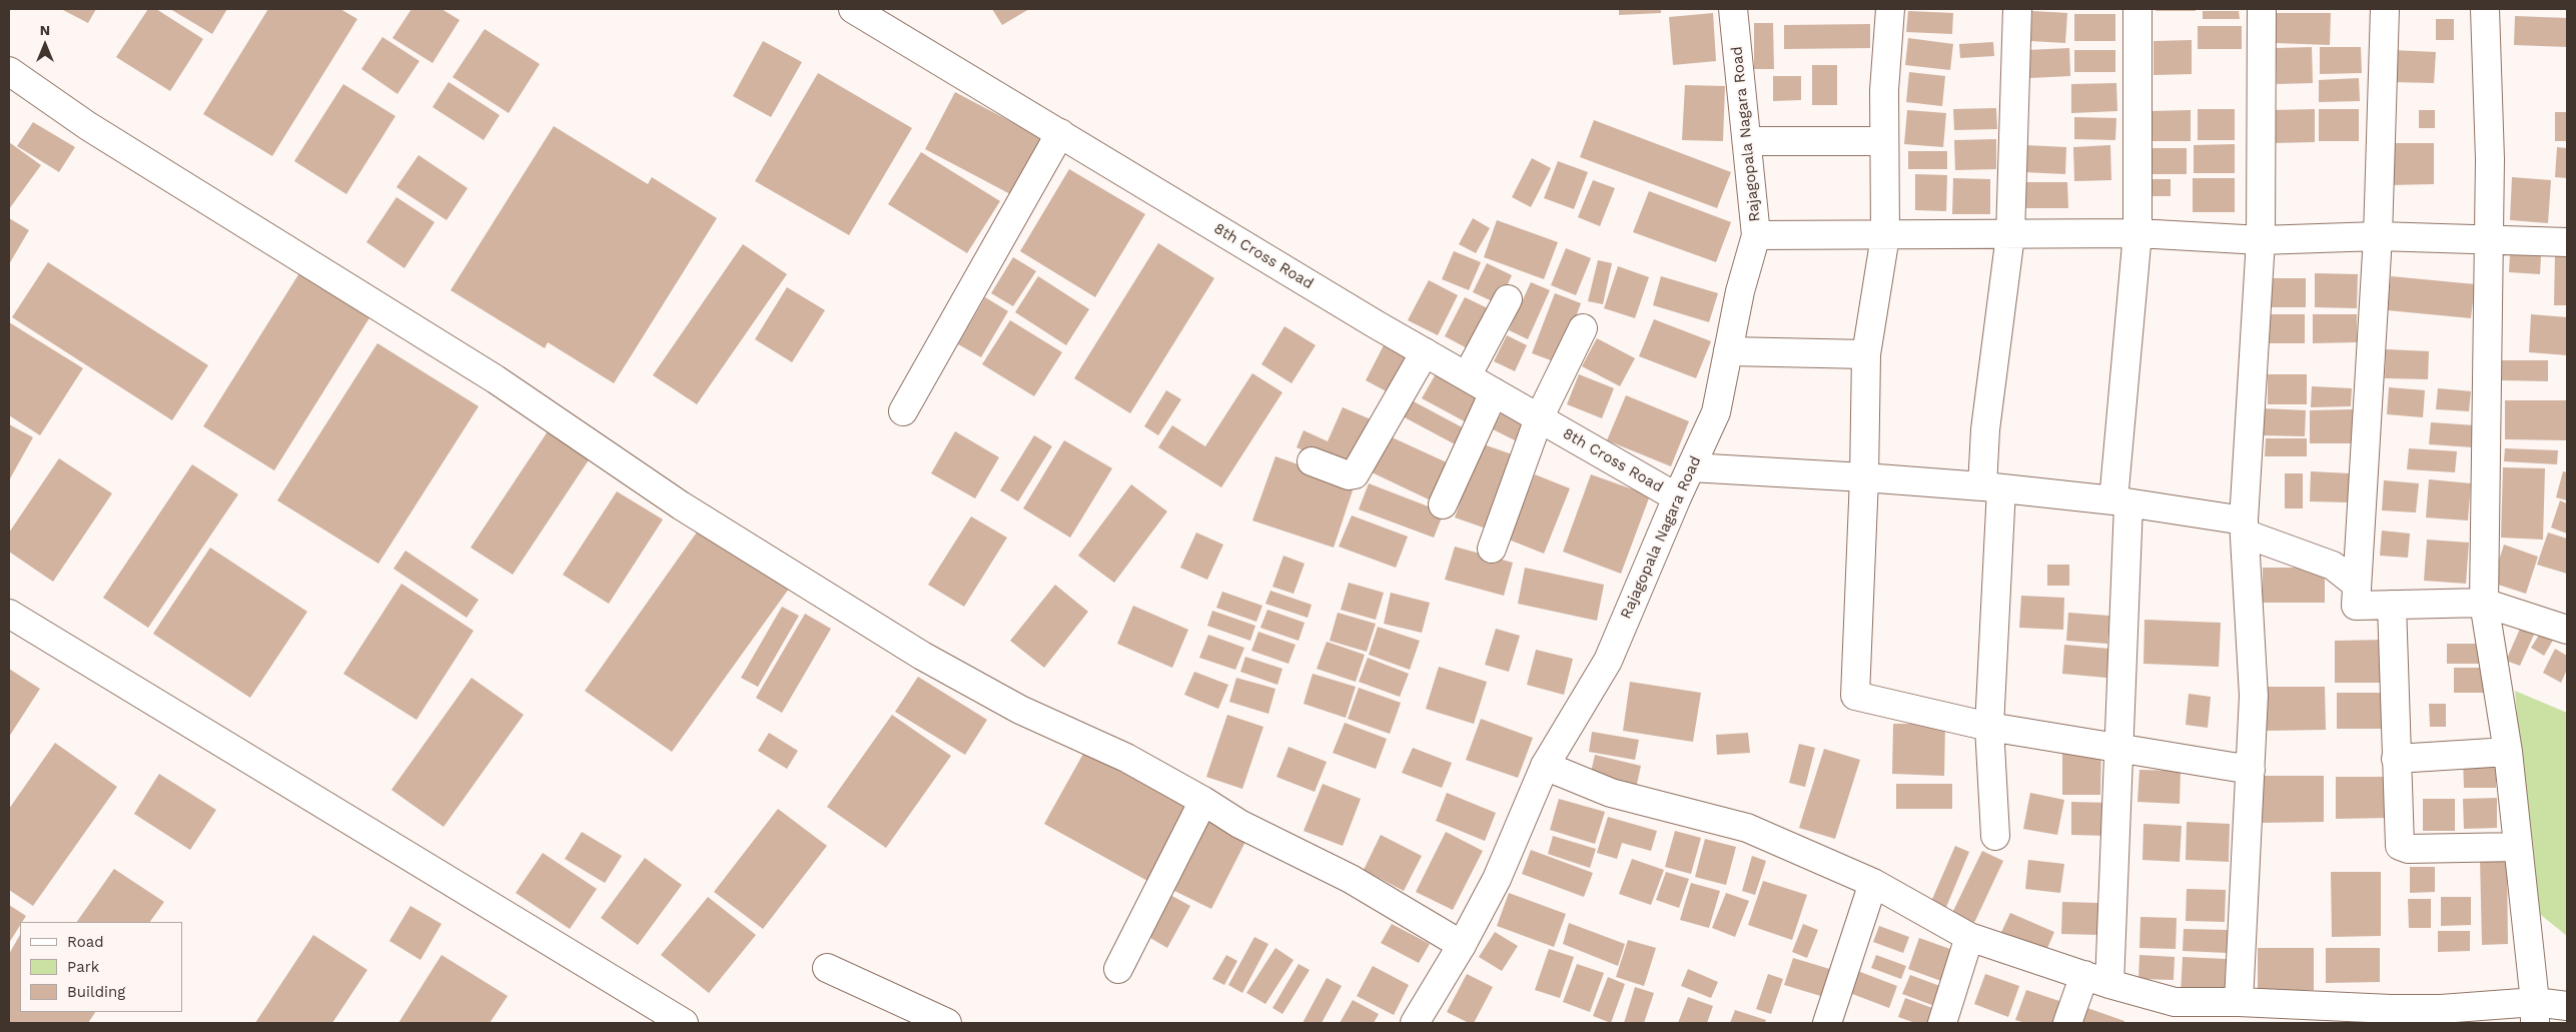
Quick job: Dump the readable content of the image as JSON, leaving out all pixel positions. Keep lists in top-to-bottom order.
{
  "streets": {
    "street": ["Rajagopala Nagara Road", "8th Cross Road"]
  },
  "crossings": [
    ["Rajagopala Nagara Road", "8th Cross Road"]
  ],
  "legend": ["Road", "Park", "Building"],
  "north": "top"
}
